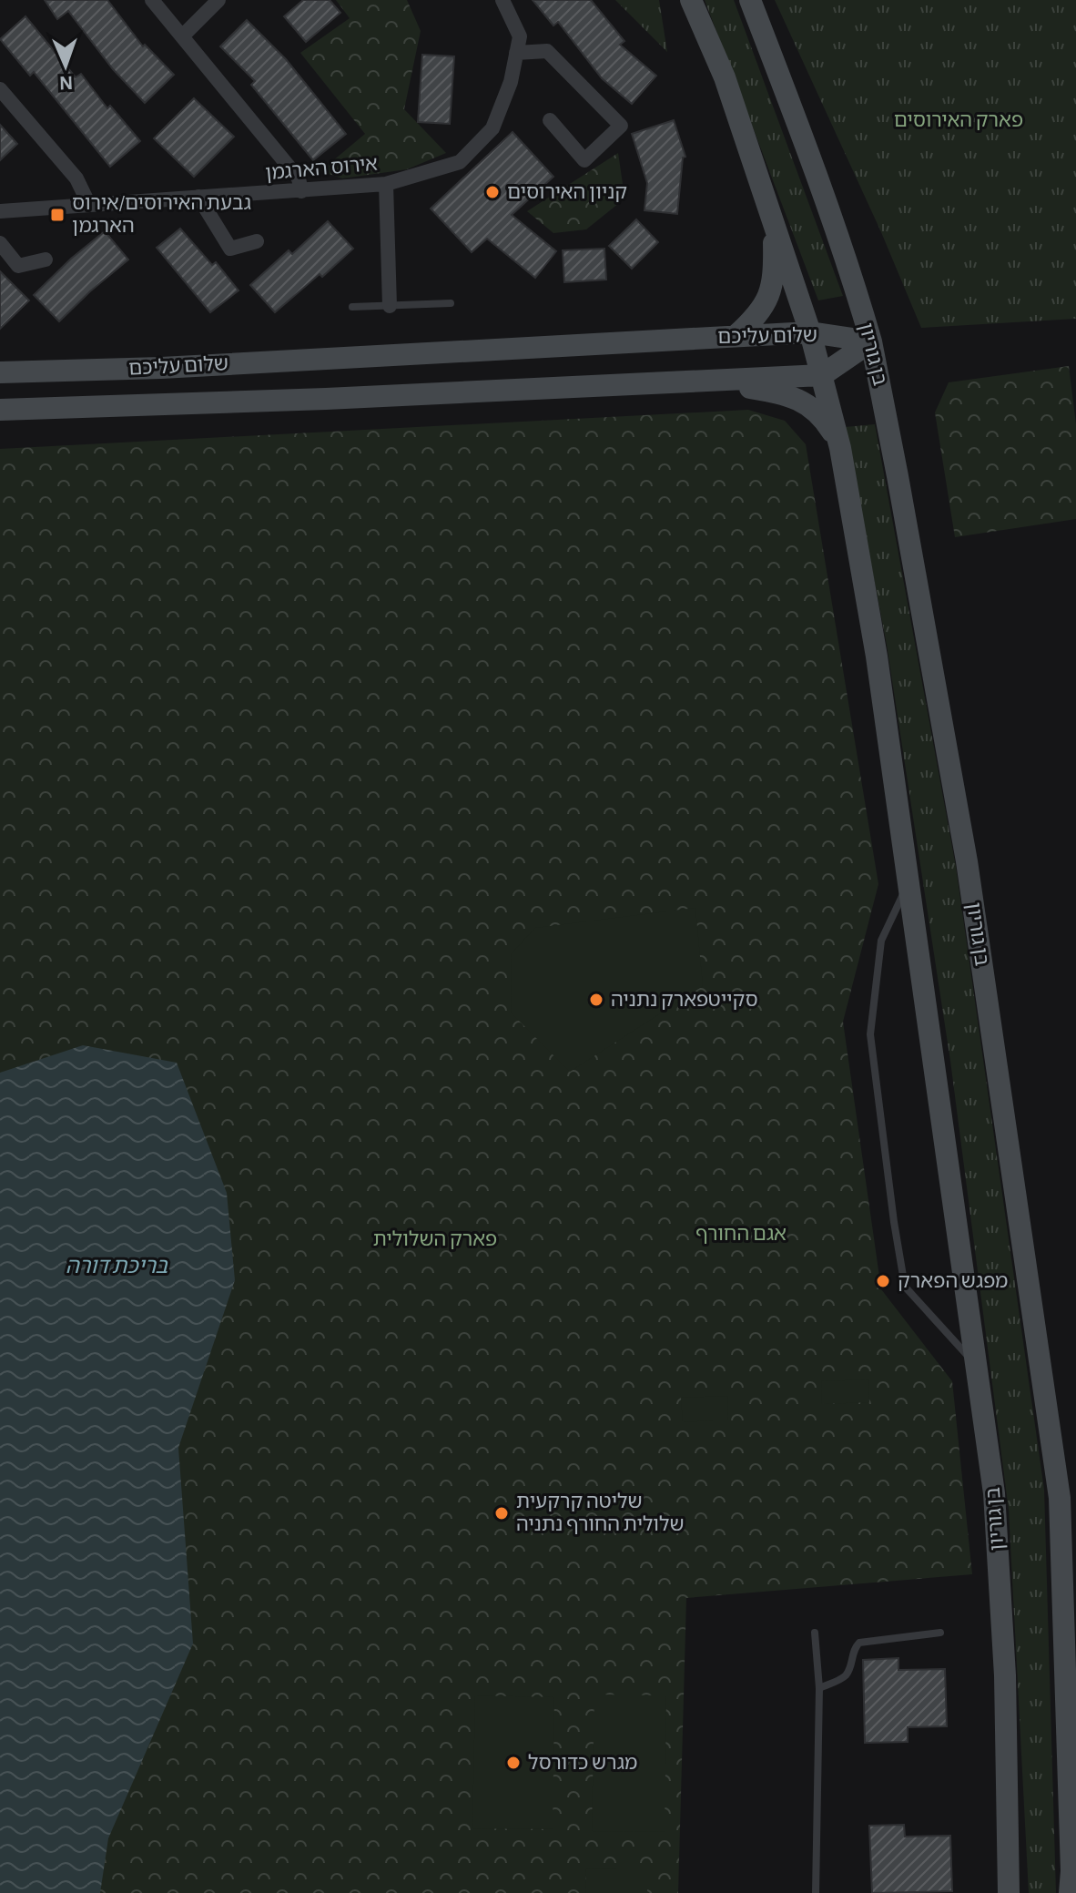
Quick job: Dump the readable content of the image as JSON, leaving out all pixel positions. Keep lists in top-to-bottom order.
{
  "streets": {
    "main road": ["שלום עליכם", "בן גוריון"],
    "street": ["אירוס הארגמן"]
  },
  "crossings": [
    ["שלום עליכם", "בן גוריון"]
  ],
  "water": ["בריכת דורה"],
  "parks": ["פארק האירוסים", "אגם החורף", "פארק השלולית"],
  "places": {
    "other": [
      "קניון האירוסים",
      "סקייטפארק נתניה",
      "מפגש הפארק",
      "שליטה קרקעית שלולית החורף נתניה",
      "מגרש כדורסל"
    ],
    "transit": ["גבעת האירוסים/אירוס הארגמן"]
  },
  "north": "bottom"
}
